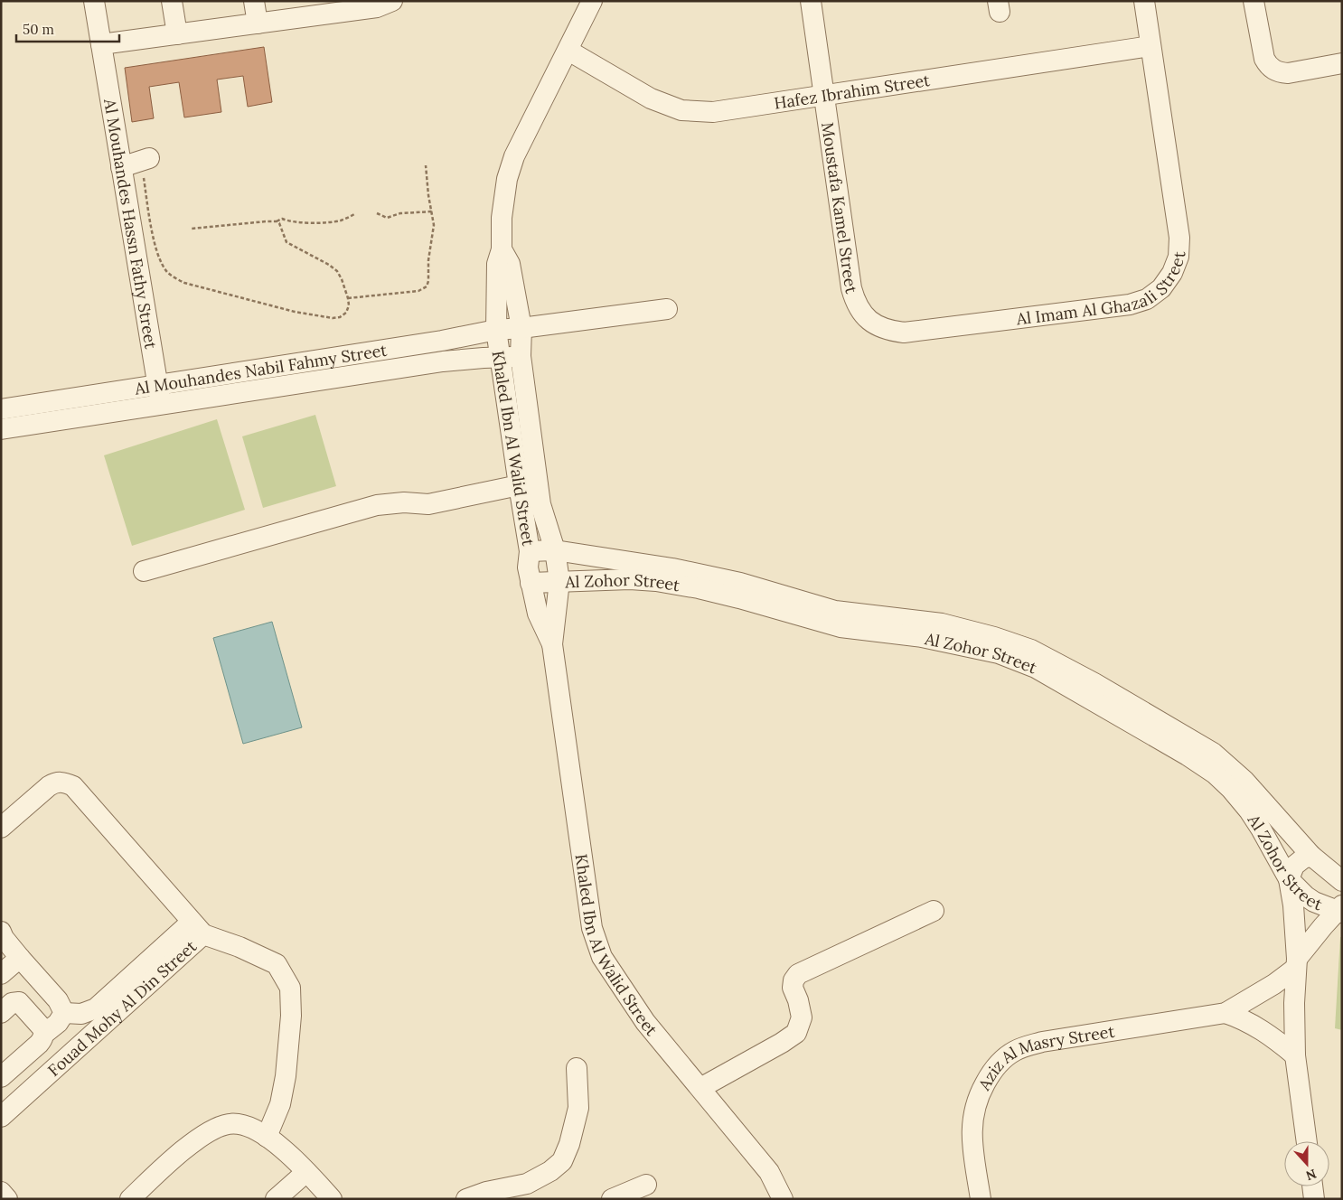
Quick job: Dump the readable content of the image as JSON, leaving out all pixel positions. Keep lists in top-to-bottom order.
{
  "streets": {
    "street": [
      "Hafez Ibrahim Street",
      "Moustafa Kamel Street",
      "Al Mouhandes Hassn Fathy Street",
      "Al Imam Al Ghazali Street",
      "Al Mouhandes Nabil Fahmy Street",
      "Khaled Ibn Al Walid Street",
      "Al Zohor Street",
      "Fouad Mohy Al Din Street",
      "Aziz Al Masry Street"
    ]
  },
  "crossings": [
    ["Hafez Ibrahim Street", "Moustafa Kamel Street"],
    ["Hafez Ibrahim Street", "Al Imam Al Ghazali Street"],
    ["Hafez Ibrahim Street", "Khaled Ibn Al Walid Street"],
    ["Moustafa Kamel Street", "Al Imam Al Ghazali Street"],
    ["Al Mouhandes Hassn Fathy Street", "Al Mouhandes Nabil Fahmy Street"],
    ["Al Mouhandes Nabil Fahmy Street", "Khaled Ibn Al Walid Street"],
    ["Khaled Ibn Al Walid Street", "Al Zohor Street"],
    ["Al Zohor Street", "Aziz Al Masry Street"]
  ],
  "scale_bar": "50 m",
  "north": "bottom"
}
